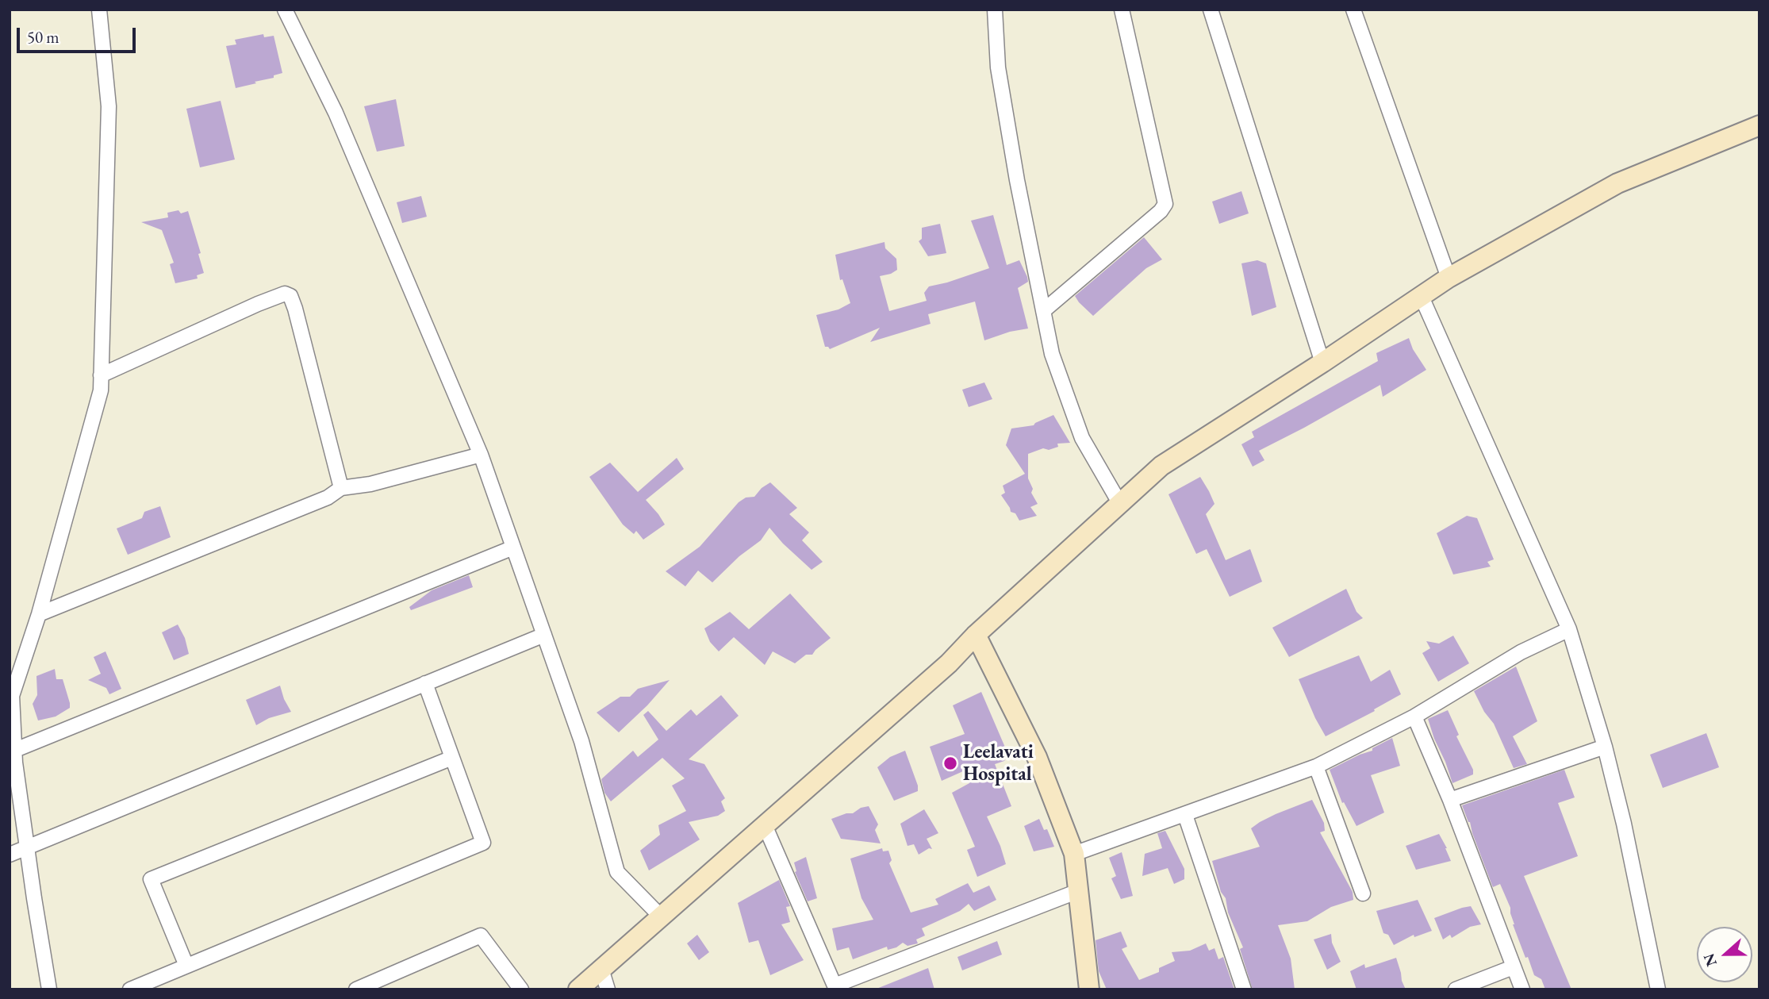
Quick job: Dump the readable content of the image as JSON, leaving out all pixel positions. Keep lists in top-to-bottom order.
{
  "places": ["Leelavati Hospital"],
  "scale_bar": "50 m",
  "north": "left"
}
